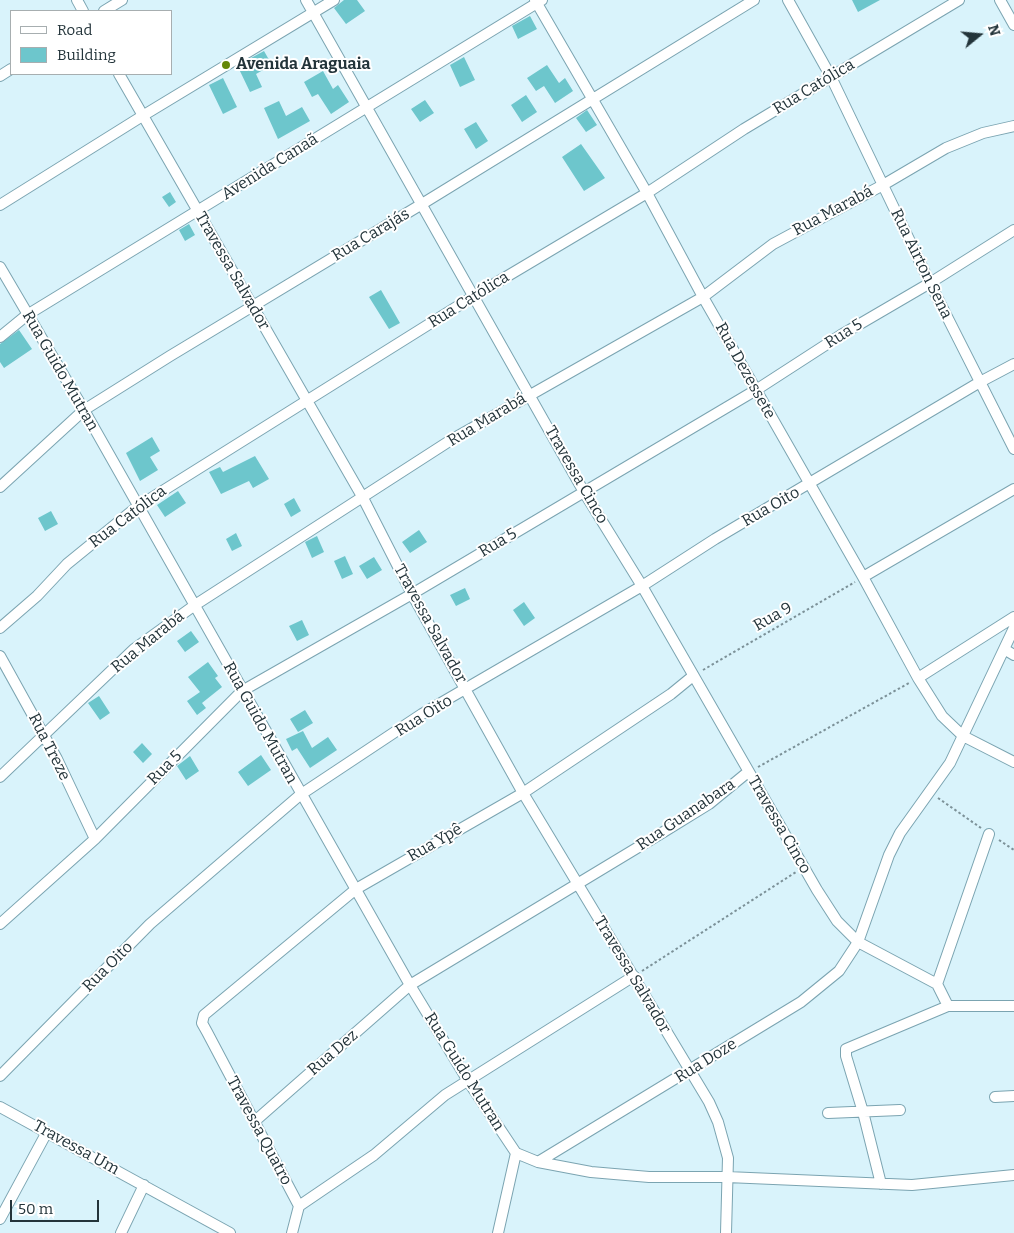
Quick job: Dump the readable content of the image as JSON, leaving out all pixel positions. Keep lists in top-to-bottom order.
{
  "streets": {
    "street": [
      "Rua Católica",
      "Avenida Canaã",
      "Rua Marabá",
      "Rua Carajás",
      "Rua Airton Sena",
      "Travessa Salvador",
      "Rua 5",
      "Rua Guido Mutran",
      "Rua Dezessete",
      "Travessa Cinco",
      "Rua Oito",
      "Rua Treze",
      "Rua Guanabara",
      "Rua Ypê",
      "Rua Dez",
      "Rua Doze",
      "Travessa Quatro",
      "Travessa Um"
    ],
    "path": ["Rua 9"]
  },
  "crossings": [
    ["Rua Católica", "Rua Airton Sena"],
    ["Rua Católica", "Travessa Salvador"],
    ["Rua Católica", "Rua Guido Mutran"],
    ["Rua Católica", "Rua Dezessete"],
    ["Rua Católica", "Travessa Cinco"],
    ["Avenida Canaã", "Travessa Salvador"],
    ["Avenida Canaã", "Rua Guido Mutran"],
    ["Avenida Canaã", "Rua Dezessete"],
    ["Avenida Canaã", "Travessa Cinco"],
    ["Rua Marabá", "Rua Airton Sena"],
    ["Rua Marabá", "Travessa Salvador"],
    ["Rua Marabá", "Rua Guido Mutran"],
    ["Rua Marabá", "Rua Dezessete"],
    ["Rua Marabá", "Travessa Cinco"],
    ["Rua Marabá", "Rua Treze"],
    ["Rua Carajás", "Travessa Salvador"],
    ["Rua Carajás", "Rua Guido Mutran"],
    ["Rua Carajás", "Rua Dezessete"],
    ["Rua Carajás", "Travessa Cinco"],
    ["Rua Airton Sena", "Rua 5"],
    ["Rua Airton Sena", "Rua Oito"],
    ["Travessa Salvador", "Rua 5"],
    ["Travessa Salvador", "Rua Oito"],
    ["Travessa Salvador", "Rua Guanabara"],
    ["Travessa Salvador", "Rua Ypê"],
    ["Travessa Salvador", "Rua Doze"],
    ["Rua 5", "Rua Guido Mutran"],
    ["Rua 5", "Rua Dezessete"],
    ["Rua 5", "Travessa Cinco"],
    ["Rua 5", "Rua Treze"],
    ["Rua Guido Mutran", "Rua Oito"],
    ["Rua Guido Mutran", "Rua Guanabara"],
    ["Rua Guido Mutran", "Rua Ypê"],
    ["Rua Guido Mutran", "Rua Dez"],
    ["Rua Dezessete", "Rua Oito"],
    ["Rua Dezessete", "Rua 9"],
    ["Rua Dezessete", "Rua Guanabara"],
    ["Rua Dezessete", "Rua Doze"],
    ["Travessa Cinco", "Rua Oito"],
    ["Travessa Cinco", "Rua 9"],
    ["Travessa Cinco", "Rua Guanabara"],
    ["Travessa Cinco", "Rua Ypê"],
    ["Travessa Cinco", "Rua Doze"],
    ["Rua 9", "Rua Ypê"],
    ["Rua Guanabara", "Rua Dez"],
    ["Rua Ypê", "Travessa Quatro"],
    ["Rua Dez", "Travessa Quatro"]
  ],
  "places": ["Avenida Araguaia"],
  "legend": ["Road", "Building"],
  "scale_bar": "50 m",
  "north": "right"
}
